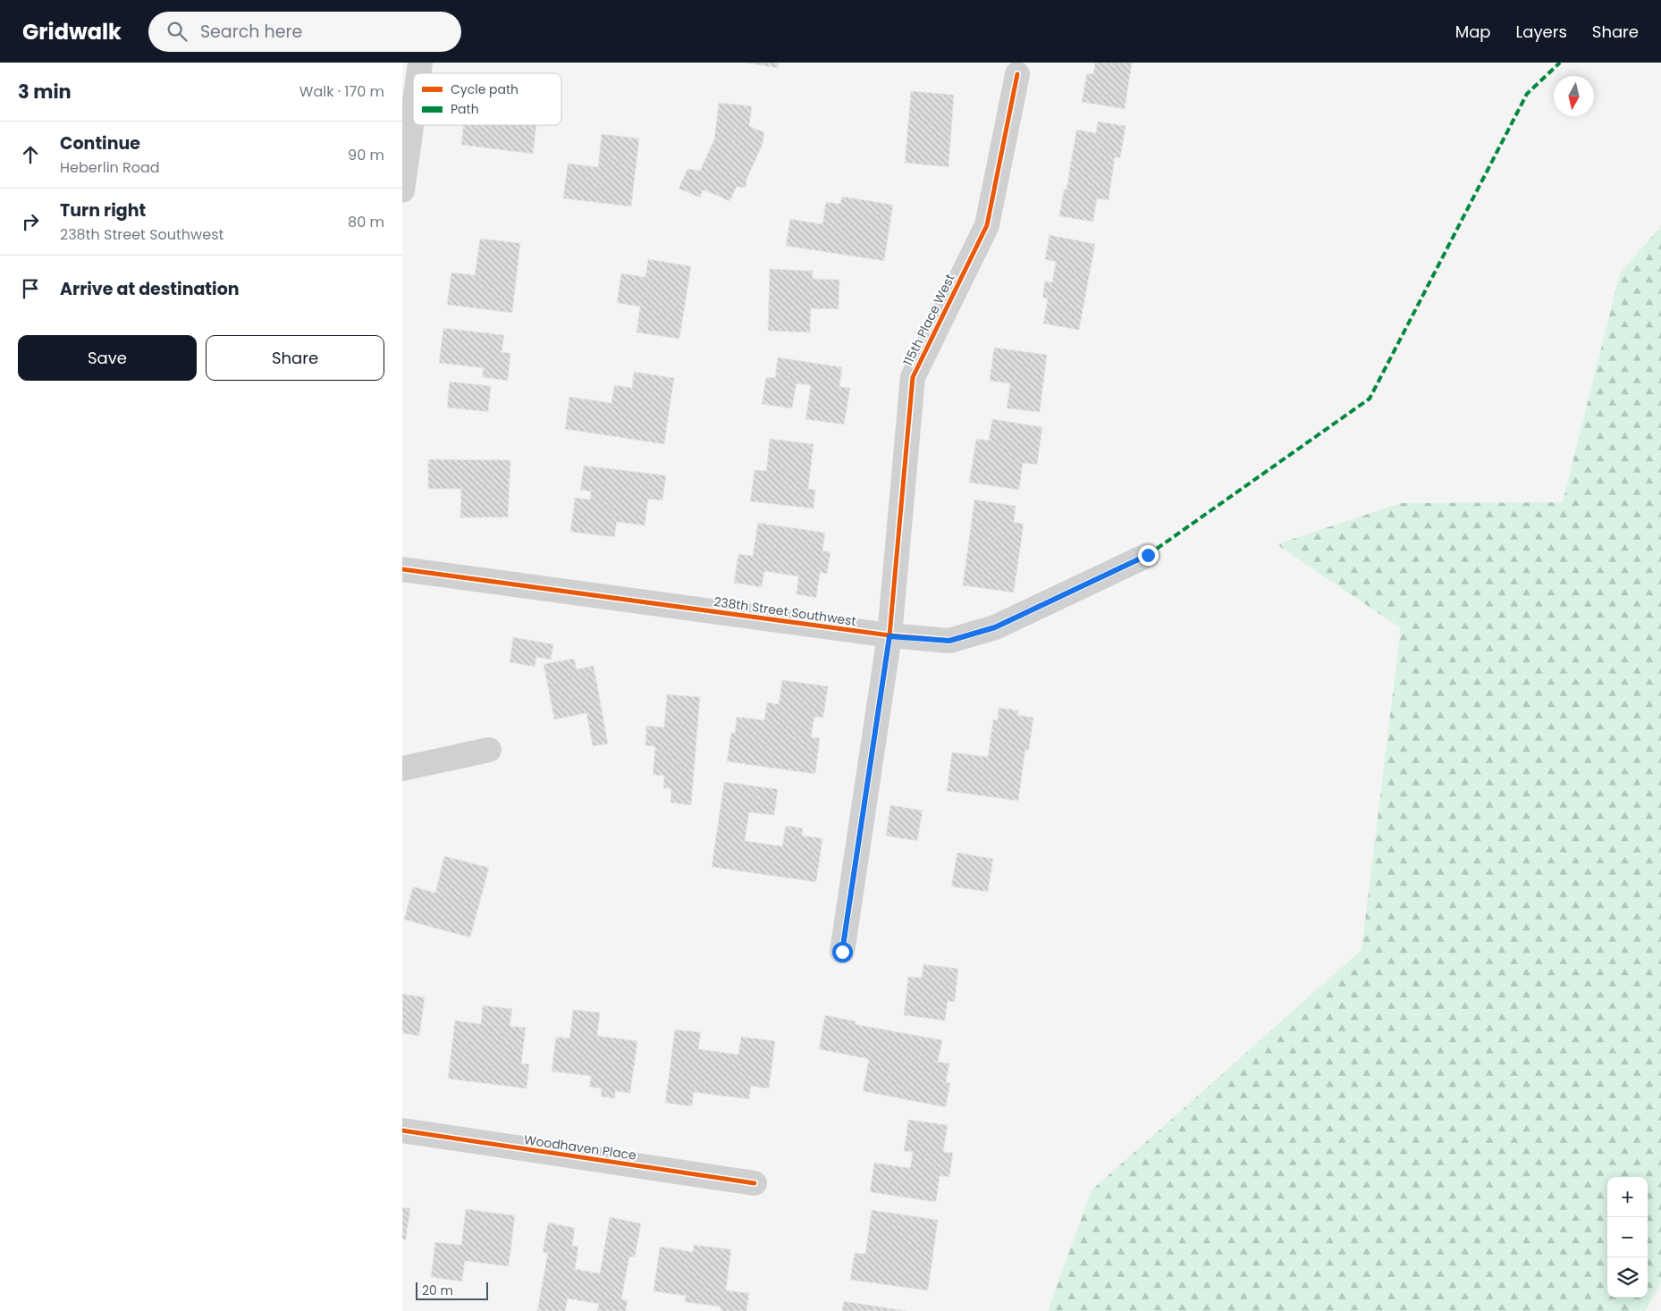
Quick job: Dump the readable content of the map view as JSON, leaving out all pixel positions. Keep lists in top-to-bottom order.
{
  "streets": {
    "street": ["115th Place West", "238th Street Southwest", "Woodhaven Place"]
  },
  "crossings": [
    ["115th Place West", "238th Street Southwest"]
  ],
  "legend": ["Cycle path", "Path"],
  "scale_bar": "20 m",
  "north": "bottom",
  "page": {
    "header": "Gridwalk",
    "search": "Search here",
    "nav": ["Map", "Layers", "Share"],
    "heading": ["3 min", "Walk · 170 m"],
    "list": [
      ["Continue", "Heberlin Road", "90 m"],
      ["Turn right", "238th Street Southwest", "80 m"],
      "Arrive at destination"
    ],
    "buttons": ["Save", "Share"],
    "map_buttons": ["+", "−"],
    "scale": "20 m"
  }
}
